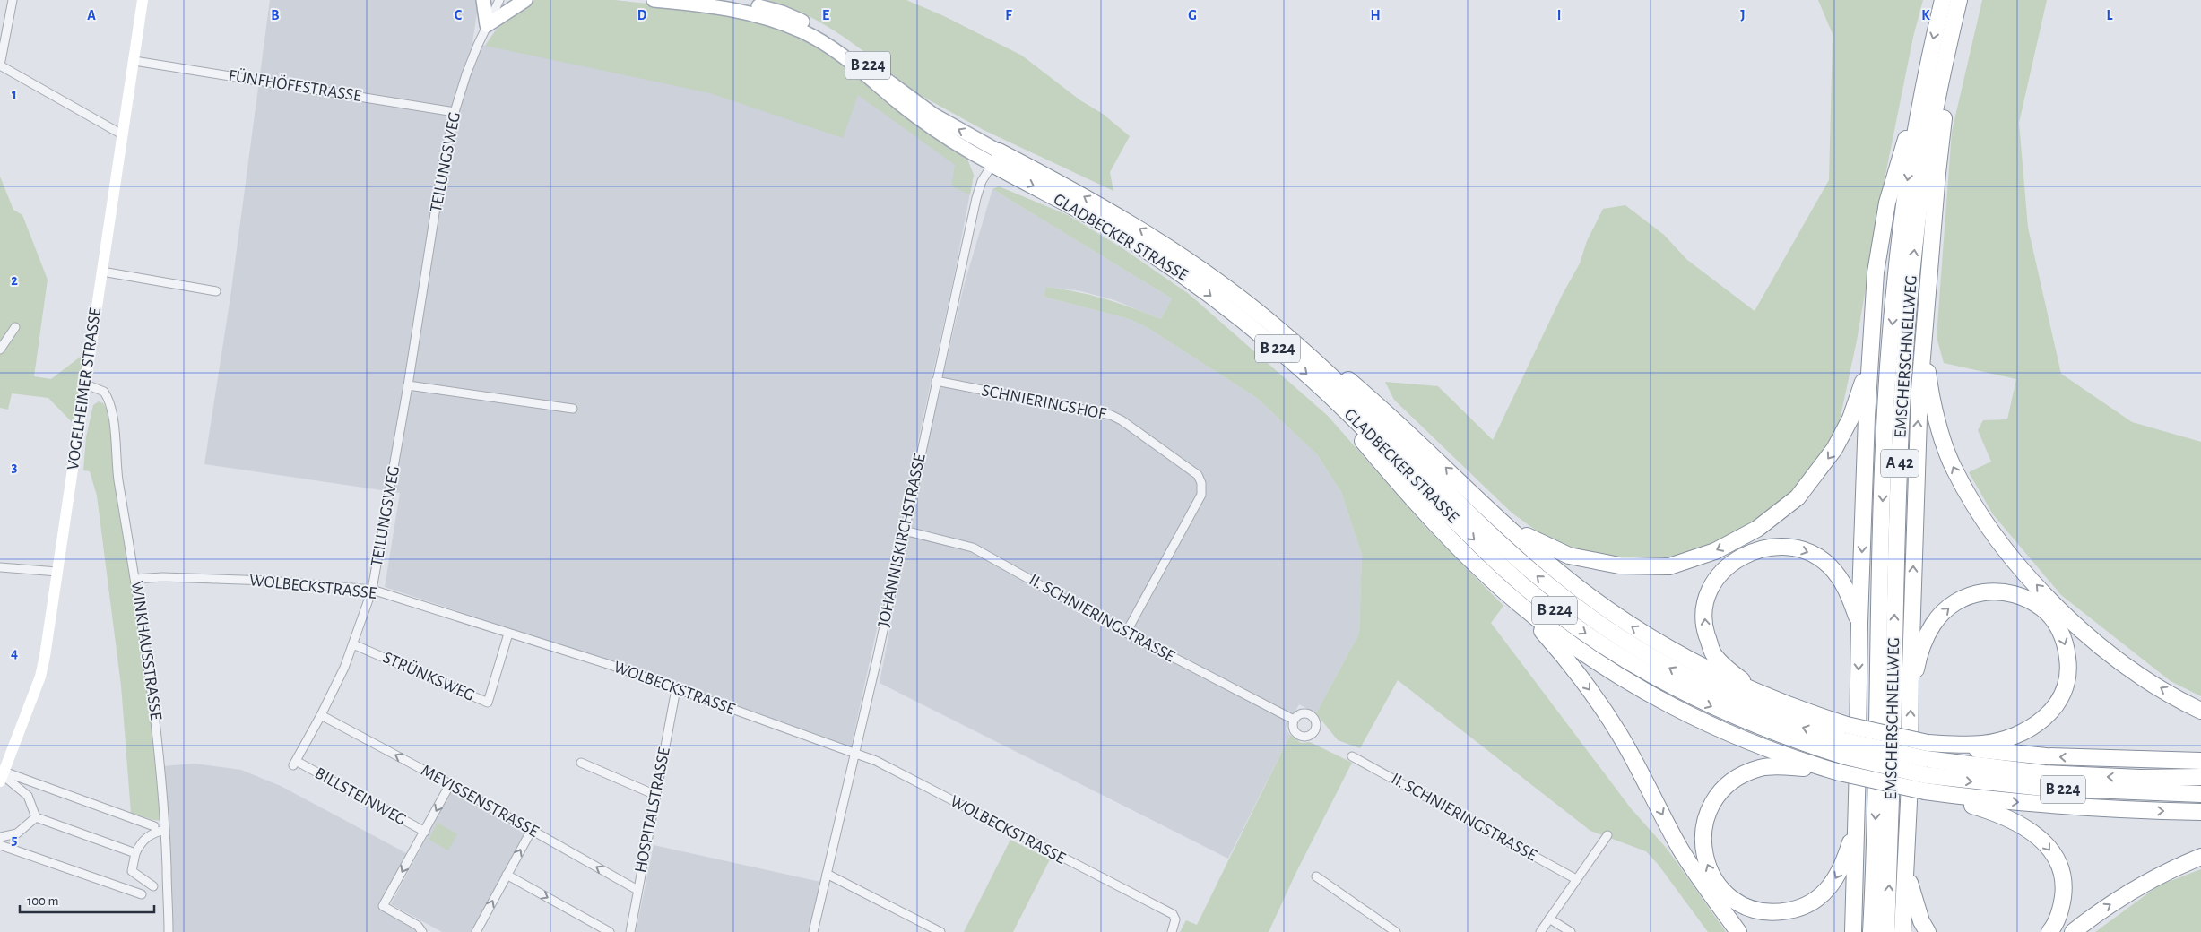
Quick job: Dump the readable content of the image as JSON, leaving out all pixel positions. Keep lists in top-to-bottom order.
{
  "streets": {
    "highway": [
      "B 224",
      "GLADBECKER STRASSE",
      "EMSCHERSCHNELLWEG",
      "A 42"
    ],
    "main road": ["VOGELHEIMER STRASSE"],
    "street": [
      "FÜNFHÖFESTRASSE",
      "TEILUNGSWEG",
      "SCHNIERINGSHOF",
      "JOHANNISKIRCHSTRASSE",
      "WOLBECKSTRASSE",
      "II. SCHNIERINGSTRASSE",
      "WINKHAUSSTRASSE",
      "STRÜNKSWEG",
      "BILLSTEINWEG",
      "MEVISSENSTRASSE",
      "HOSPITALSTRASSE"
    ]
  },
  "crossings": [
    ["FÜNFHÖFESTRASSE", "TEILUNGSWEG"],
    ["FÜNFHÖFESTRASSE", "VOGELHEIMER STRASSE"],
    ["TEILUNGSWEG", "WOLBECKSTRASSE"],
    ["TEILUNGSWEG", "STRÜNKSWEG"],
    ["TEILUNGSWEG", "BILLSTEINWEG"],
    ["TEILUNGSWEG", "MEVISSENSTRASSE"],
    ["GLADBECKER STRASSE", "JOHANNISKIRCHSTRASSE"],
    ["VOGELHEIMER STRASSE", "WINKHAUSSTRASSE"],
    ["SCHNIERINGSHOF", "JOHANNISKIRCHSTRASSE"],
    ["SCHNIERINGSHOF", "II. SCHNIERINGSTRASSE"],
    ["JOHANNISKIRCHSTRASSE", "WOLBECKSTRASSE"],
    ["JOHANNISKIRCHSTRASSE", "II. SCHNIERINGSTRASSE"],
    ["WOLBECKSTRASSE", "WINKHAUSSTRASSE"],
    ["WOLBECKSTRASSE", "STRÜNKSWEG"],
    ["WOLBECKSTRASSE", "HOSPITALSTRASSE"],
    ["BILLSTEINWEG", "MEVISSENSTRASSE"],
    ["MEVISSENSTRASSE", "HOSPITALSTRASSE"]
  ],
  "one_way": ["BILLSTEINWEG"],
  "scale_bar": "100 m",
  "grid": {
    "columns": [
      "A",
      "B",
      "C",
      "D",
      "E",
      "F",
      "G",
      "H",
      "I",
      "J",
      "K",
      "L"
    ],
    "rows": [
      "1",
      "2",
      "3",
      "4",
      "5"
    ]
  }
}
